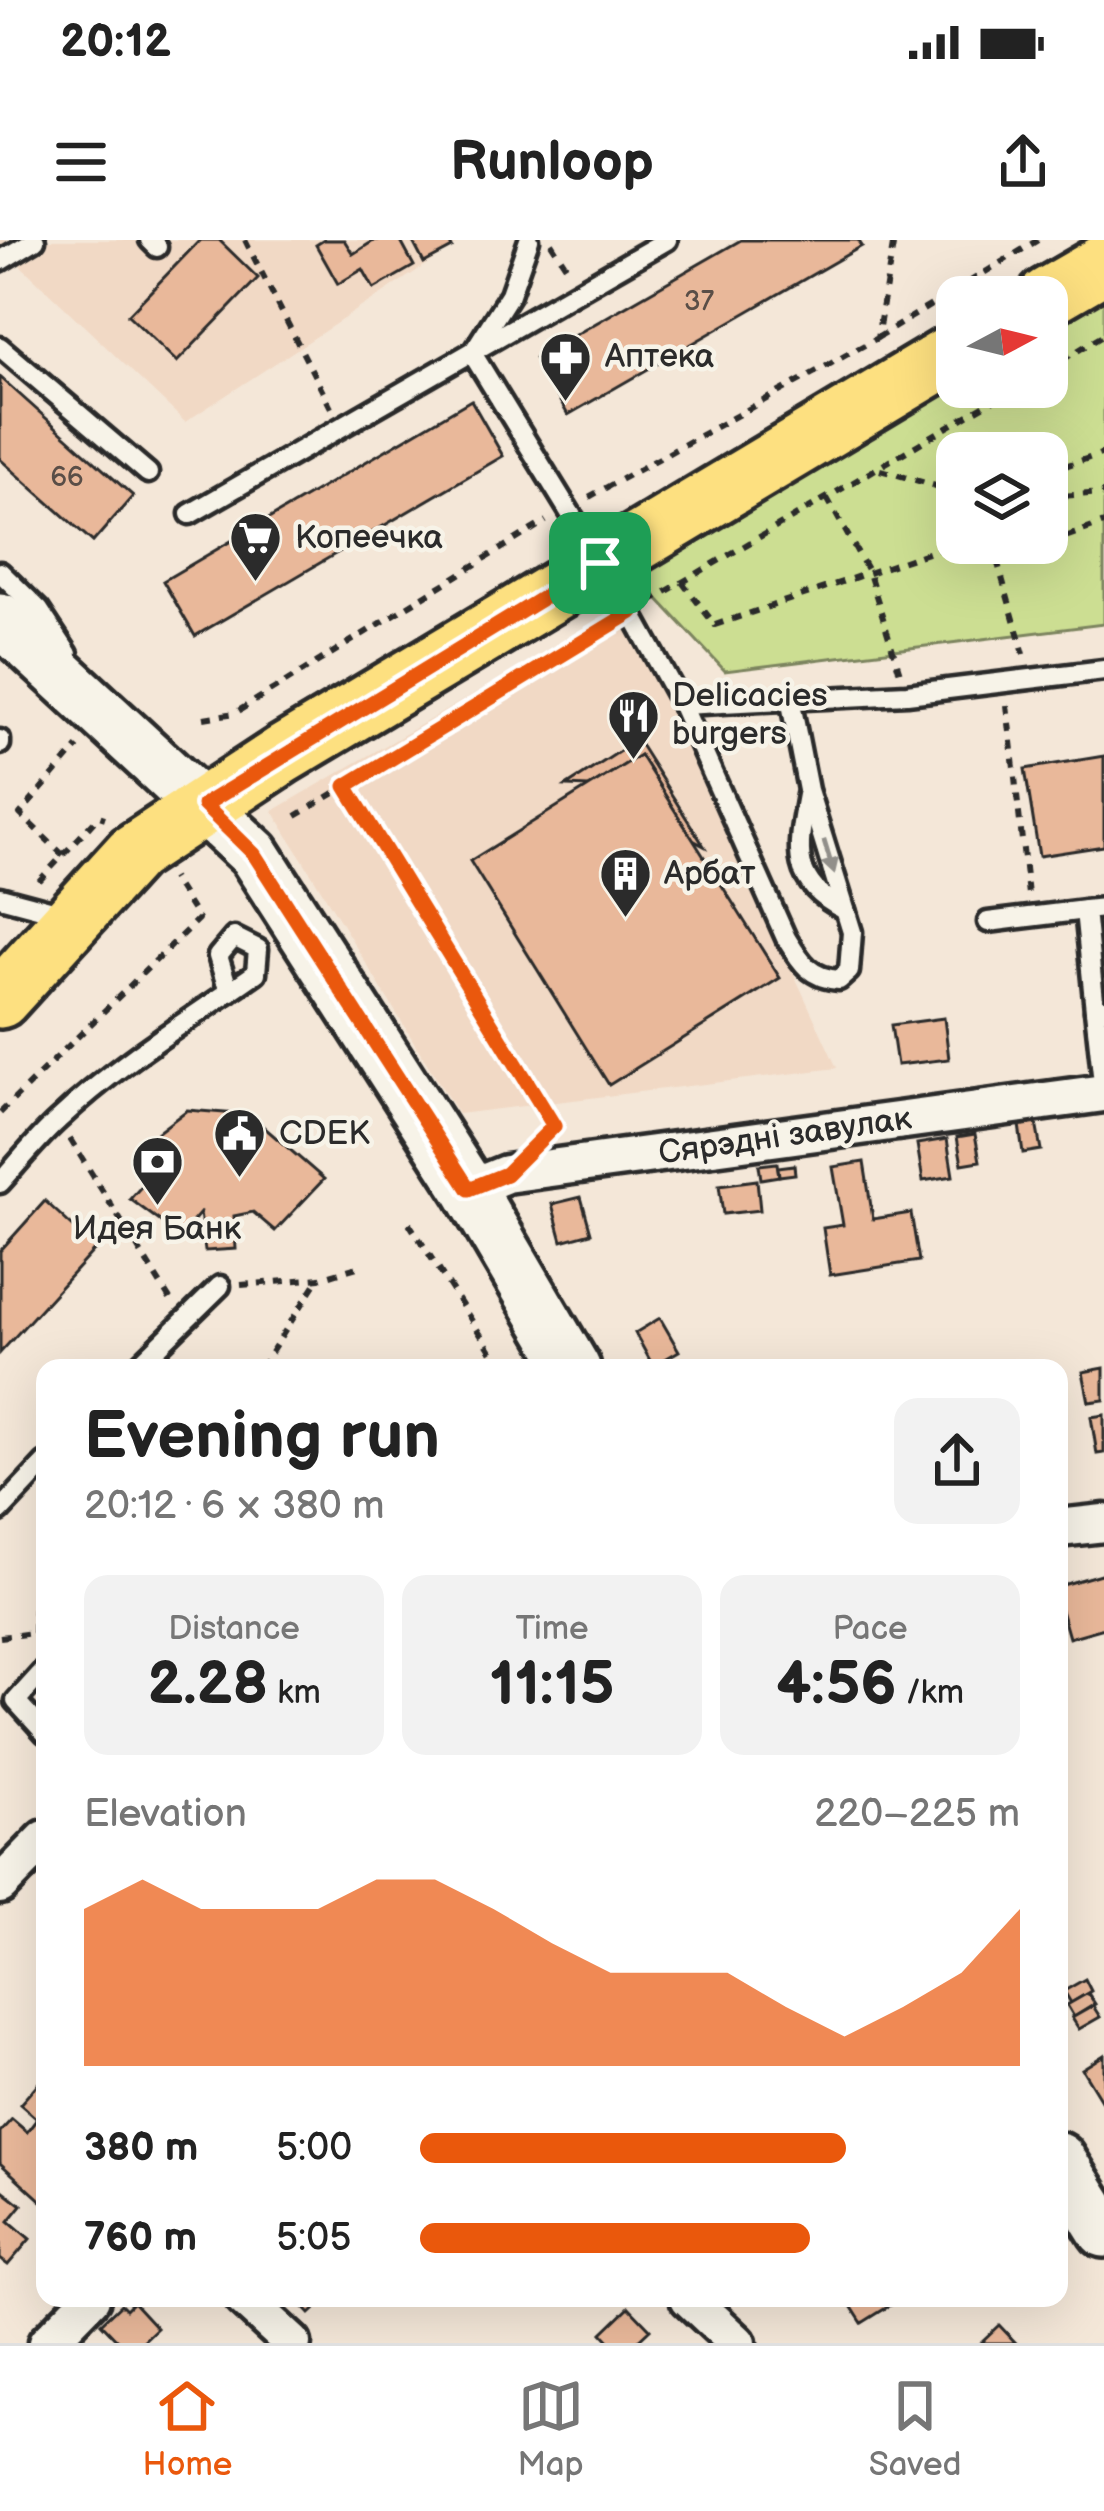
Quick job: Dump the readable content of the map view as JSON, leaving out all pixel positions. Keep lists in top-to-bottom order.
{
  "streets": {
    "street": ["Сярэдні завулак"]
  },
  "places": {
    "pharmacy": ["Аптека"],
    "supermarket": ["Копеечка"],
    "restaurant": ["Delicacies burgers"],
    "building": ["Арбат"],
    "public building": ["CDEK"],
    "bank": ["Идея Банк"]
  },
  "house_numbers": ["37", "66"],
  "north": "right",
  "page": {
    "status": "20:12",
    "header": "Runloop",
    "heading": ["Evening run", "20:12 · 6 × 380 m"],
    "stats": [
      ["Distance", "2.28 km"],
      ["Time", "11:15"],
      ["Pace", "4:56 /km"]
    ],
    "chart": ["Elevation", "220–225 m"],
    "list": [
      {
        "name": "380 m",
        "note": "5:00"
      },
      {
        "name": "760 m",
        "note": "5:05"
      }
    ],
    "tabs": ["Home", "Map", "Saved"]
  }
}
